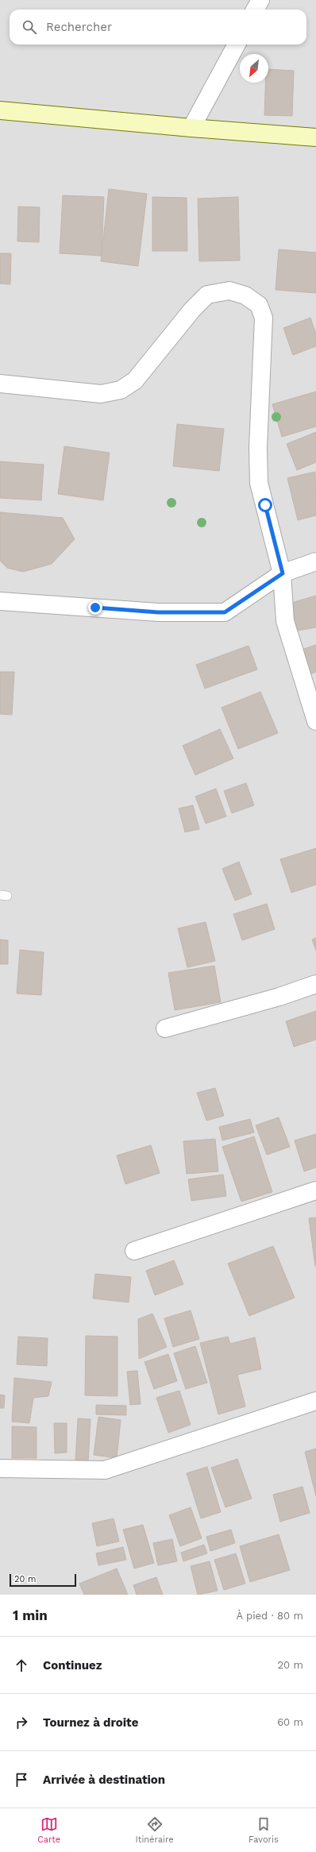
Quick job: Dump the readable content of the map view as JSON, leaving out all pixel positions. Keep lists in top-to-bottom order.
{
  "scale_bar": "20 m",
  "north": "bottom left",
  "page": {
    "search": "Rechercher",
    "scale": "20 m",
    "heading": ["1 min", "À pied · 80 m"],
    "list": [
      ["Continuez", "20 m"],
      ["Tournez à droite", "60 m"],
      "Arrivée à destination"
    ],
    "nav": ["Carte", "Itinéraire", "Favoris"]
  }
}
